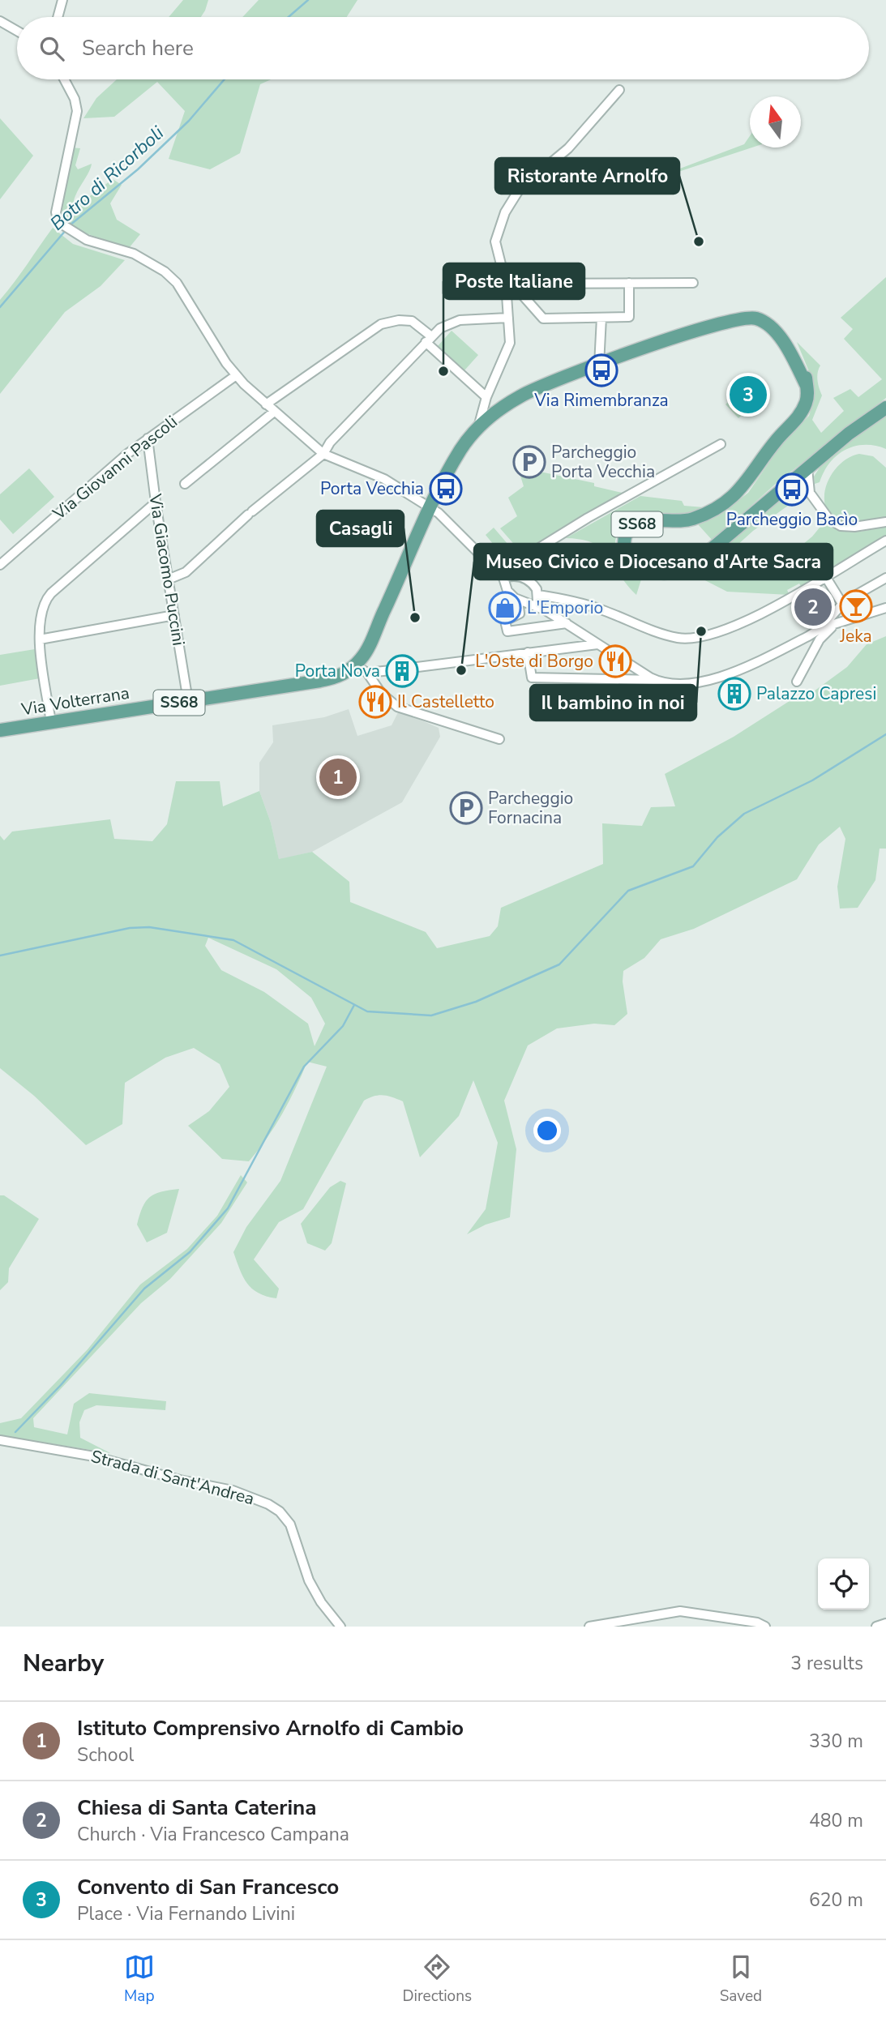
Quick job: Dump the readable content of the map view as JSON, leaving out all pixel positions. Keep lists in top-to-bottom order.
{
  "streets": {
    "main road": ["SS68", "Via Volterrana"],
    "street": ["Via Giovanni Pascoli", "Via Giacomo Puccini", "Strada di Sant'Andrea"]
  },
  "crossings": [
    ["Via Giovanni Pascoli", "Via Giacomo Puccini"],
    ["SS68", "Via Volterrana"],
    ["Via Giacomo Puccini", "Via Volterrana"]
  ],
  "water": ["Botro di Ricorboli"],
  "places": {
    "other": [
      "Ristorante Arnolfo",
      "Poste Italiane",
      "Casagli",
      "Il bambino in noi",
      "Museo Civico e Diocesano d'Arte Sacra"
    ],
    "bus stop": ["Via Rimembranza", "Porta Vecchia", "Parcheggio Bacìo"],
    "parking": ["Parcheggio Porta Vecchia", "Parcheggio Fornacina"],
    "bar": ["Jeka"],
    "shop": ["L'Emporio"],
    "restaurant": ["L'Oste di Borgo", "Il Castelletto"],
    "building": ["Porta Nova", "Palazzo Capresi"]
  },
  "north": "top",
  "page": {
    "search": "Search here",
    "pins": ["3", "2", "1"],
    "heading": ["Nearby", "3 results"],
    "list": [
      {
        "mark": "1",
        "name": "Istituto Comprensivo Arnolfo di Cambio",
        "note": "School",
        "value": "330 m"
      },
      {
        "mark": "2",
        "name": "Chiesa di Santa Caterina",
        "note": "Church · Via Francesco Campana",
        "value": "480 m"
      },
      {
        "mark": "3",
        "name": "Convento di San Francesco",
        "note": "Place · Via Fernando Livini",
        "value": "620 m"
      }
    ],
    "nav": ["Map", "Directions", "Saved"]
  }
}
